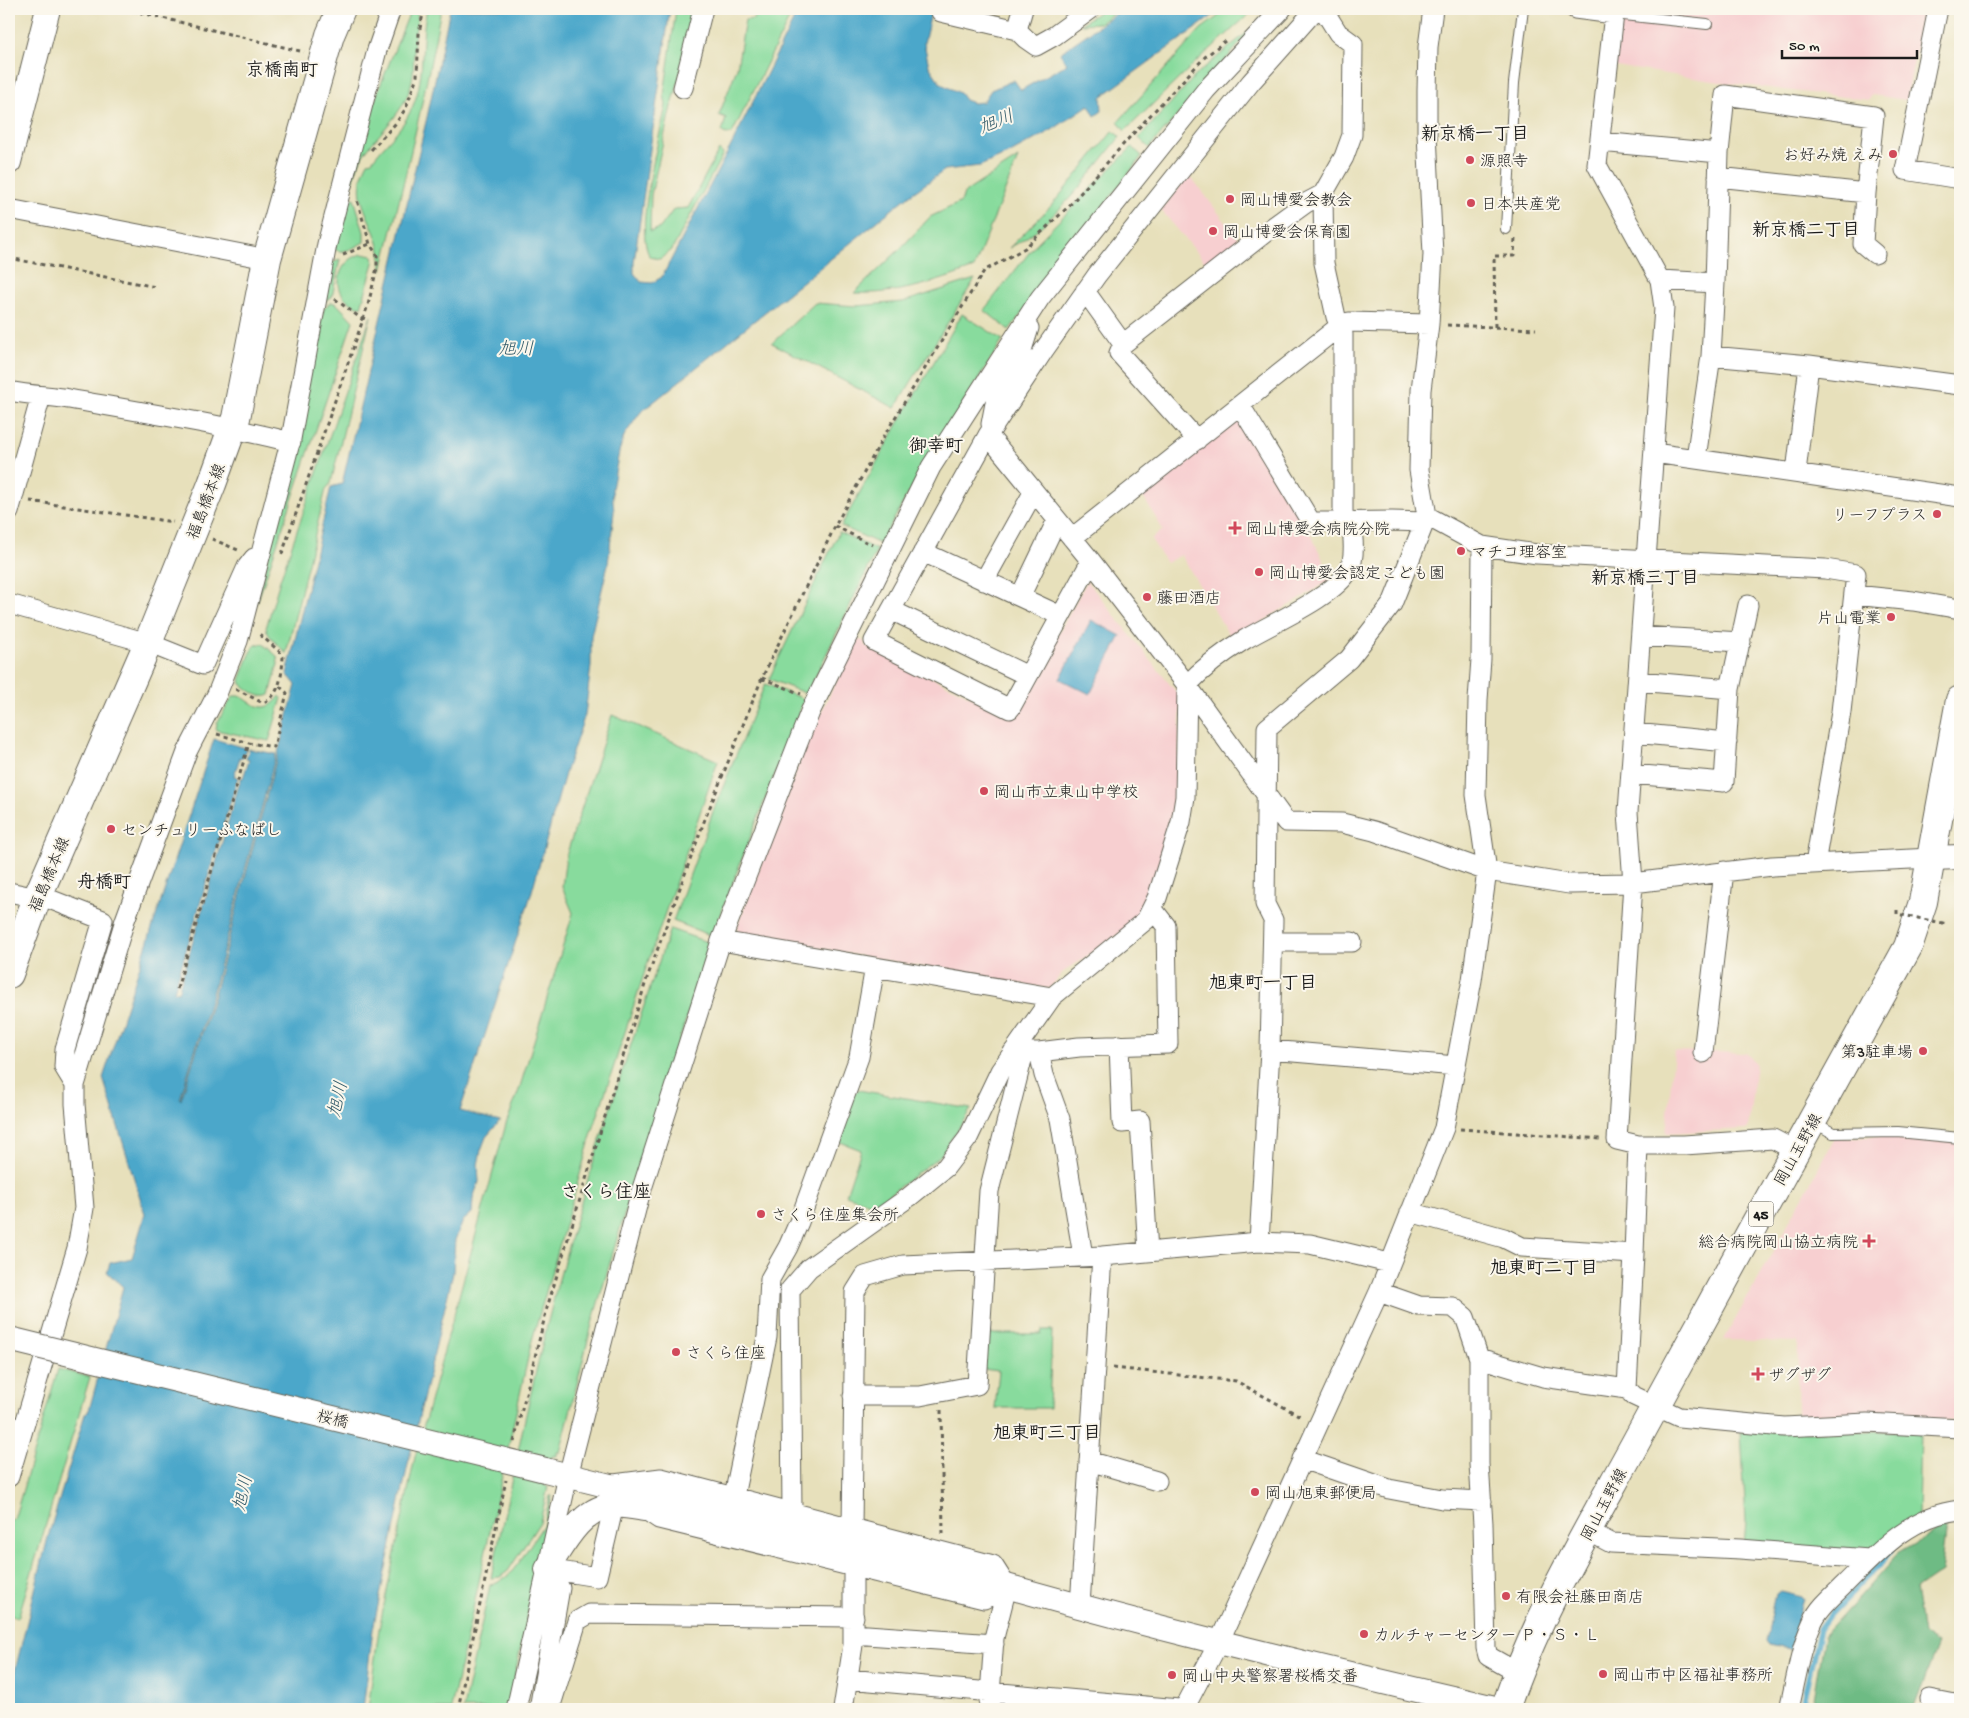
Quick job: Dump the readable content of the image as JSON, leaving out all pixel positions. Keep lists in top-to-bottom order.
{
  "streets": {
    "main road": ["福島橋本線", "岡山玉野線", "45"],
    "street": ["桜橋"]
  },
  "districts": [
    "京橋南町",
    "新京橋一丁目",
    "新京橋二丁目",
    "御幸町",
    "新京橋三丁目",
    "舟橋町",
    "旭東町一丁目",
    "さくら住座",
    "旭東町二丁目",
    "旭東町三丁目"
  ],
  "water": ["旭川"],
  "places": {
    "other": [
      "お好み焼 えみ",
      "源照寺",
      "岡山博愛会教会",
      "日本共産党",
      "岡山博愛会保育園",
      "リーフプラス",
      "マチコ理容室",
      "岡山博愛会認定こども園",
      "藤田酒店",
      "片山電業",
      "岡山市立東山中学校",
      "センチュリーふなばし",
      "第3駐車場",
      "さくら住座集会所",
      "さくら住座",
      "岡山旭東郵便局",
      "有限会社藤田商店",
      "カルチャーセンター Ｐ・Ｓ・Ｌ",
      "岡山市中区福祉事務所",
      "岡山中央警察署桜橋交番"
    ],
    "health": ["岡山博愛会病院分院", "総合病院岡山協立病院", "ザグザグ"]
  },
  "scale_bar": "50 m"
}
